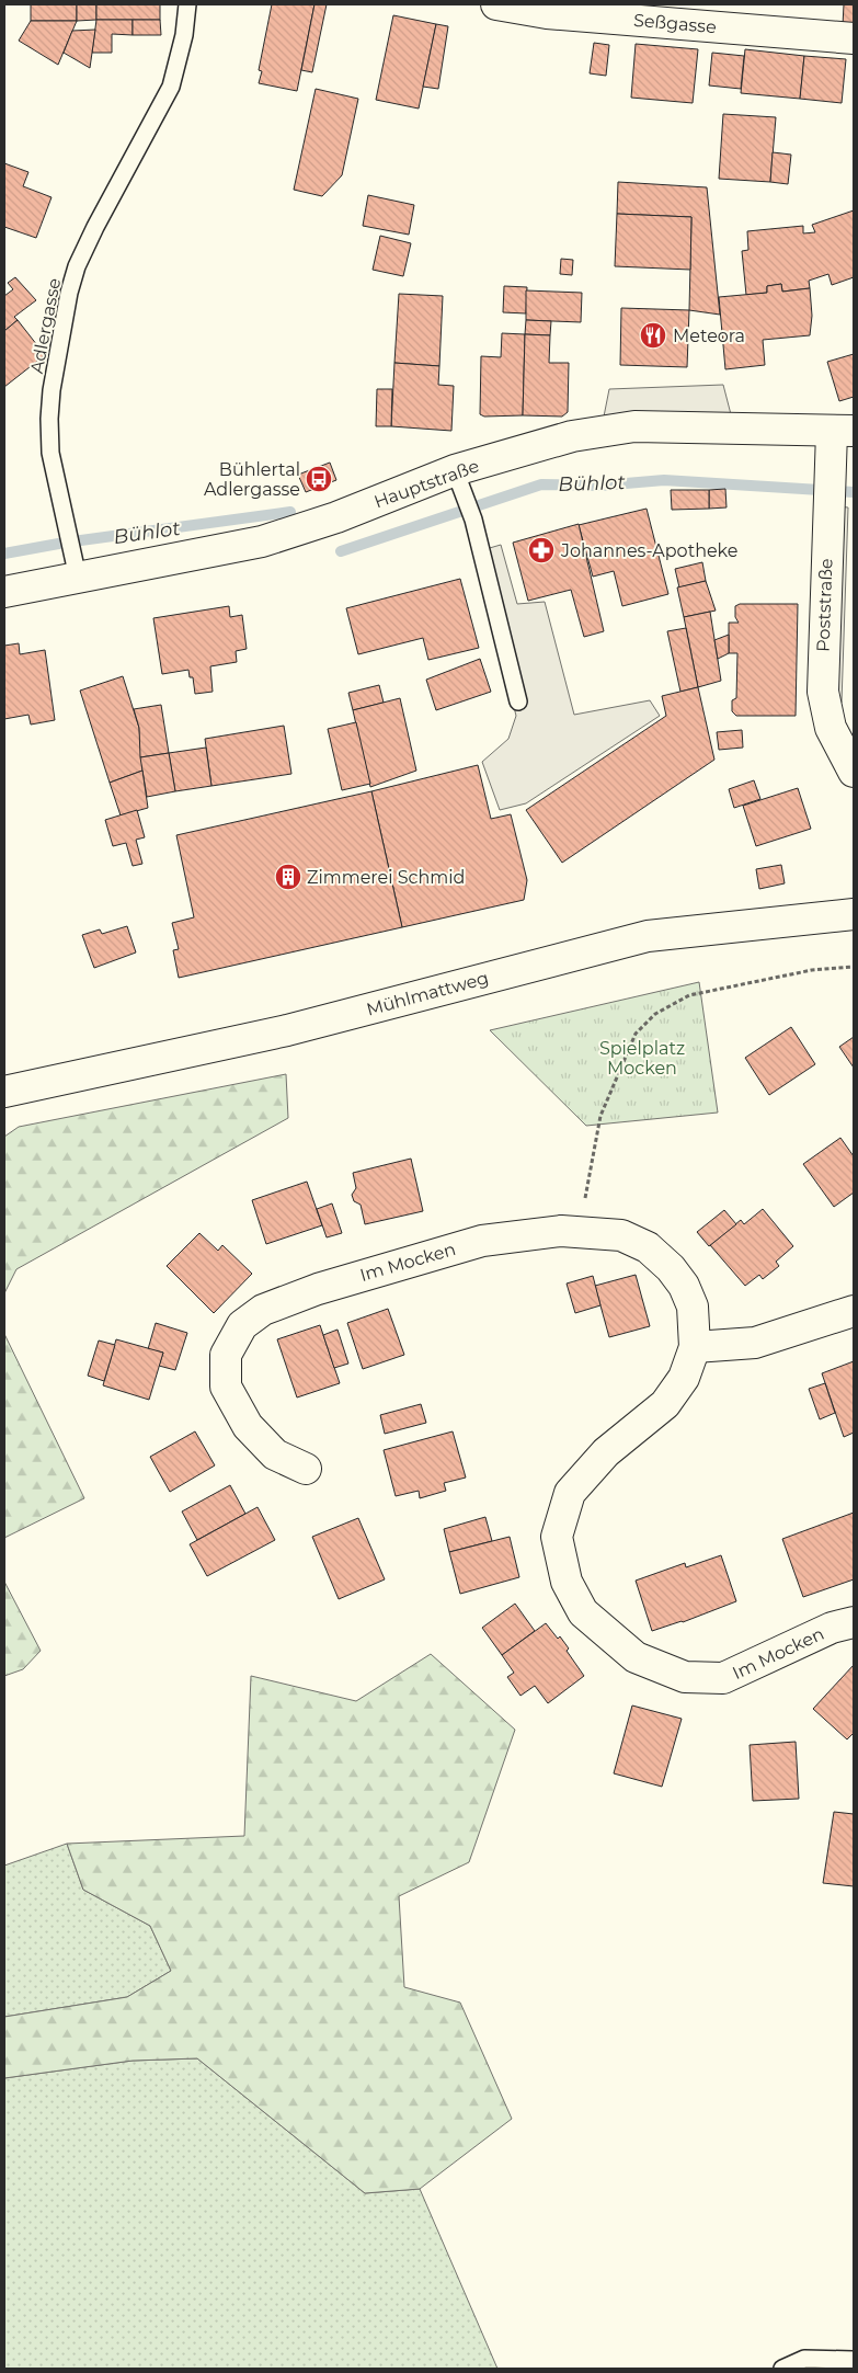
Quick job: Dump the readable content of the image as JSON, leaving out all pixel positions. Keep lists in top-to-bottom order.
{
  "streets": {
    "street": [
      "Seßgasse",
      "Hauptstraße",
      "Poststraße",
      "Mühlmattweg",
      "Im Mocken"
    ],
    "lane": ["Adlergasse"]
  },
  "crossings": [
    ["Adlergasse", "Hauptstraße"],
    ["Hauptstraße", "Poststraße"]
  ],
  "water": ["Bühlot"],
  "parks": ["Spielplatz Mocken"],
  "places": {
    "restaurant": ["Meteora"],
    "bus stop": ["Bühlertal Adlergasse"],
    "pharmacy": ["Johannes-Apotheke"],
    "building": ["Zimmerei Schmid"]
  }
}
